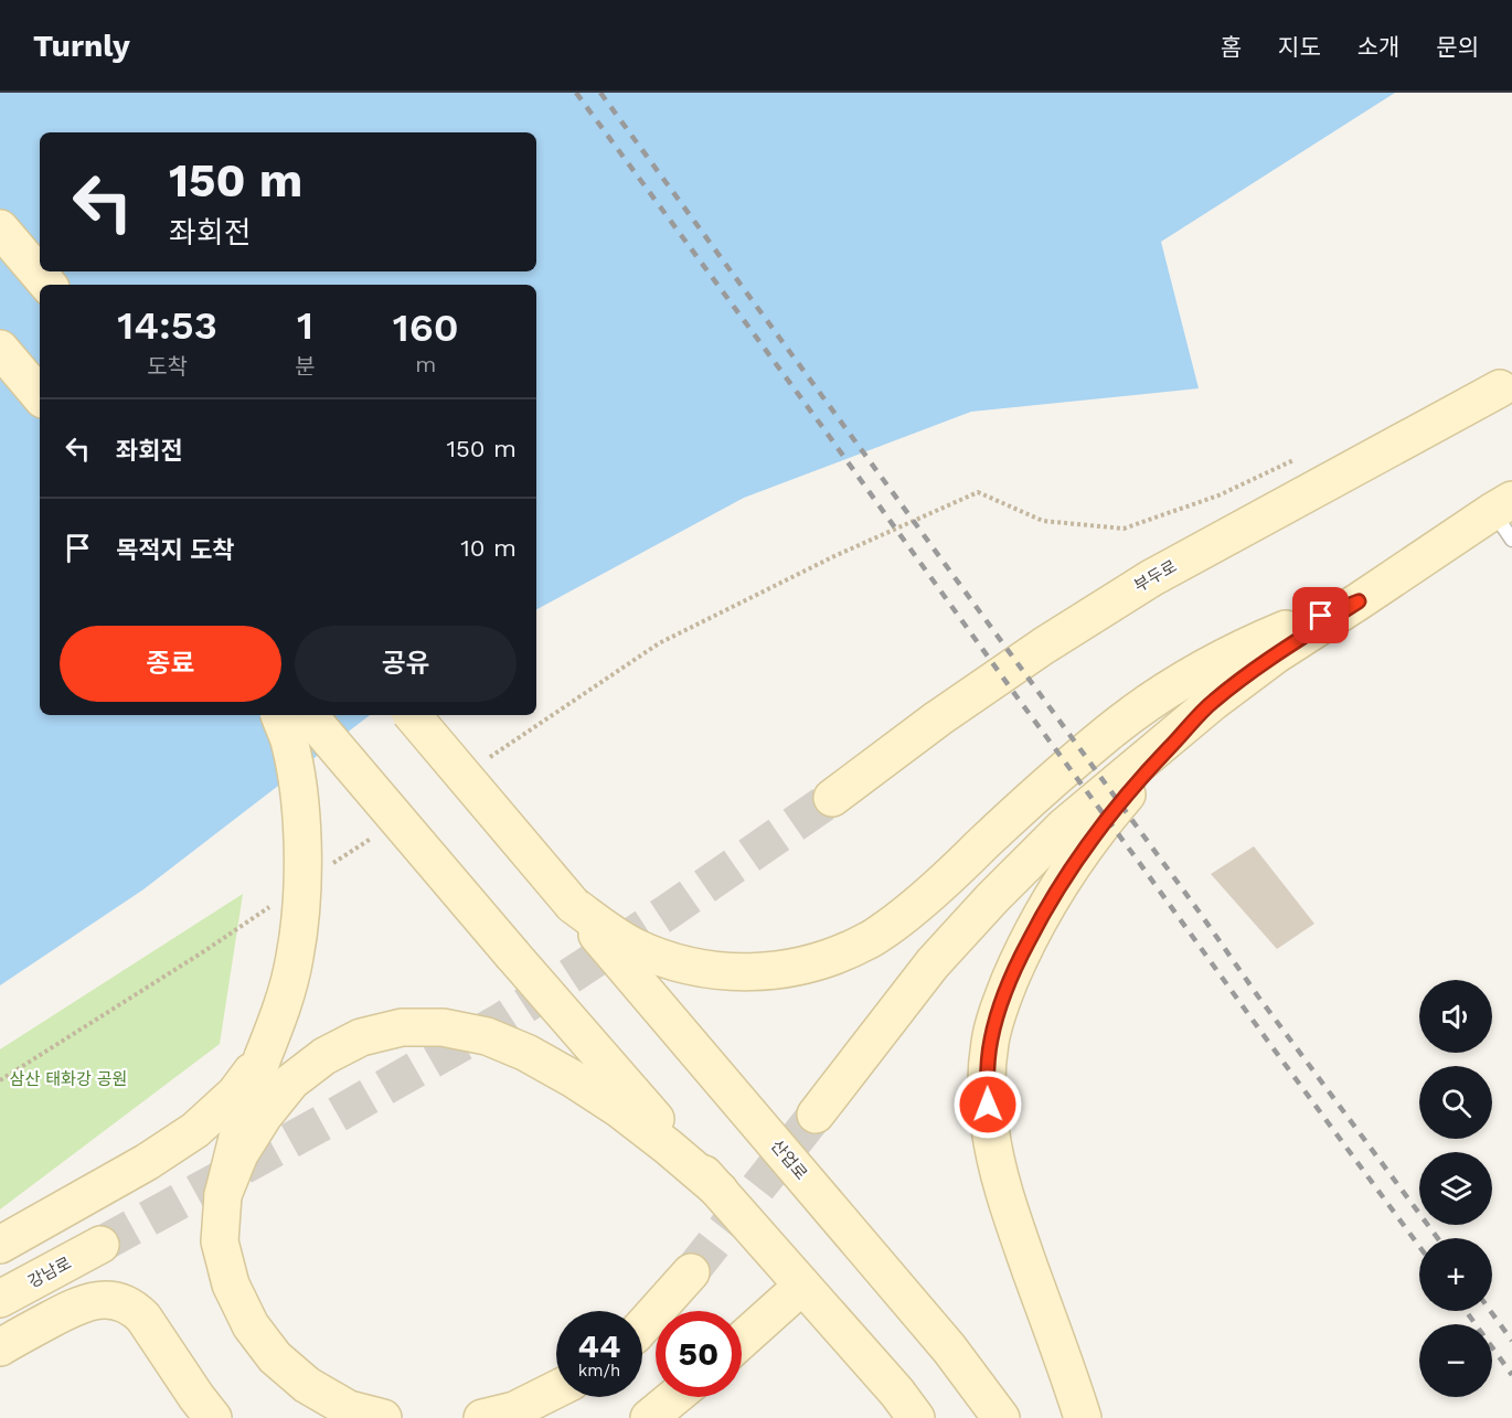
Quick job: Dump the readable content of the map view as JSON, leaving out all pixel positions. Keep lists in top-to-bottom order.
{
  "streets": {
    "main road": ["부두로", "산업로", "강남로"]
  },
  "parks": ["삼산 태화강 공원"],
  "page": {
    "header": "Turnly",
    "nav": [
      "홈",
      "지도",
      "소개",
      "문의"
    ],
    "turn": ["150 m", "좌회전"],
    "eta": [
      "14:53",
      "도착",
      "1",
      "분",
      "160",
      "m"
    ],
    "list": [
      {
        "name": "좌회전",
        "value": "150 m"
      },
      {
        "name": "목적지 도착",
        "value": "10 m"
      }
    ],
    "buttons": ["종료", "공유"],
    "map_buttons": ["+", "−"],
    "speed": "44 km/h",
    "limit": "50"
  }
}
